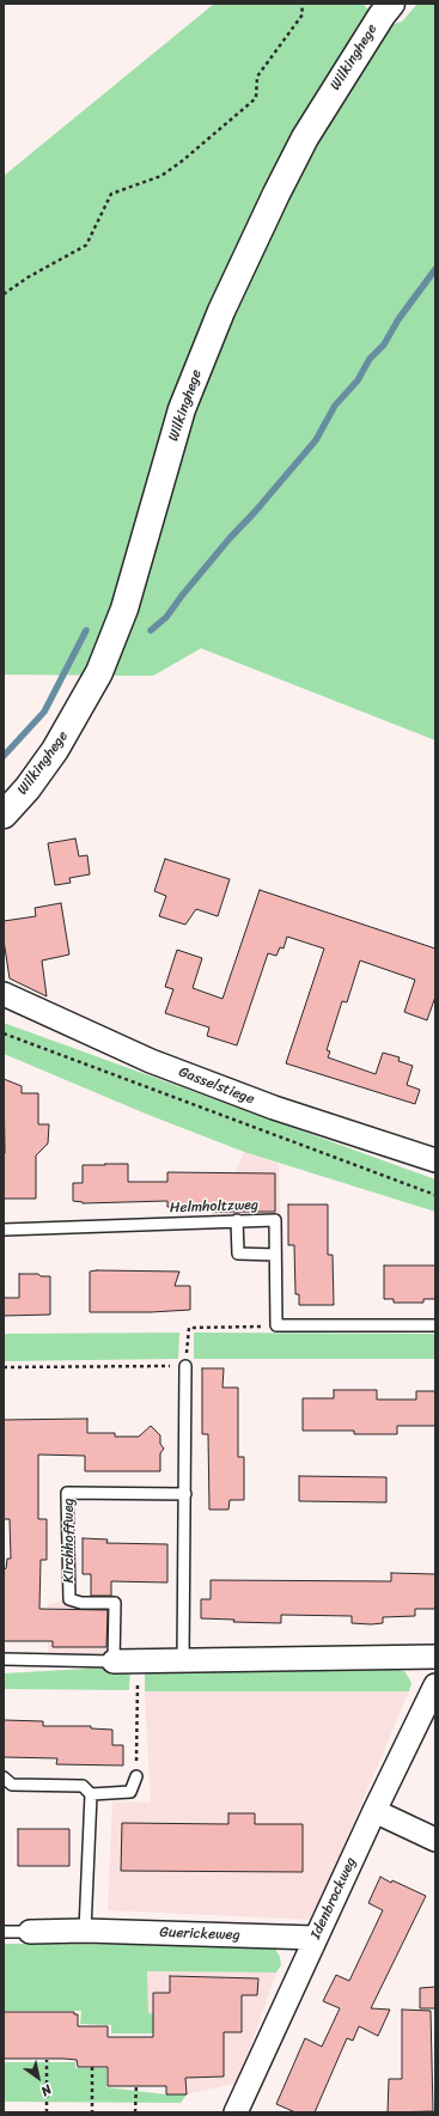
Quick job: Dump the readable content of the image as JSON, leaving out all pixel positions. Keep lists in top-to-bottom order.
{
  "streets": {
    "street": [
      "Wilkinghege",
      "Gasselstiege",
      "Idenbrockweg",
      "Guerickeweg"
    ],
    "lane": ["Helmholtzweg", "Kirchhoffweg"]
  },
  "crossings": [
    ["Idenbrockweg", "Guerickeweg"]
  ],
  "north": "bottom right"
}
